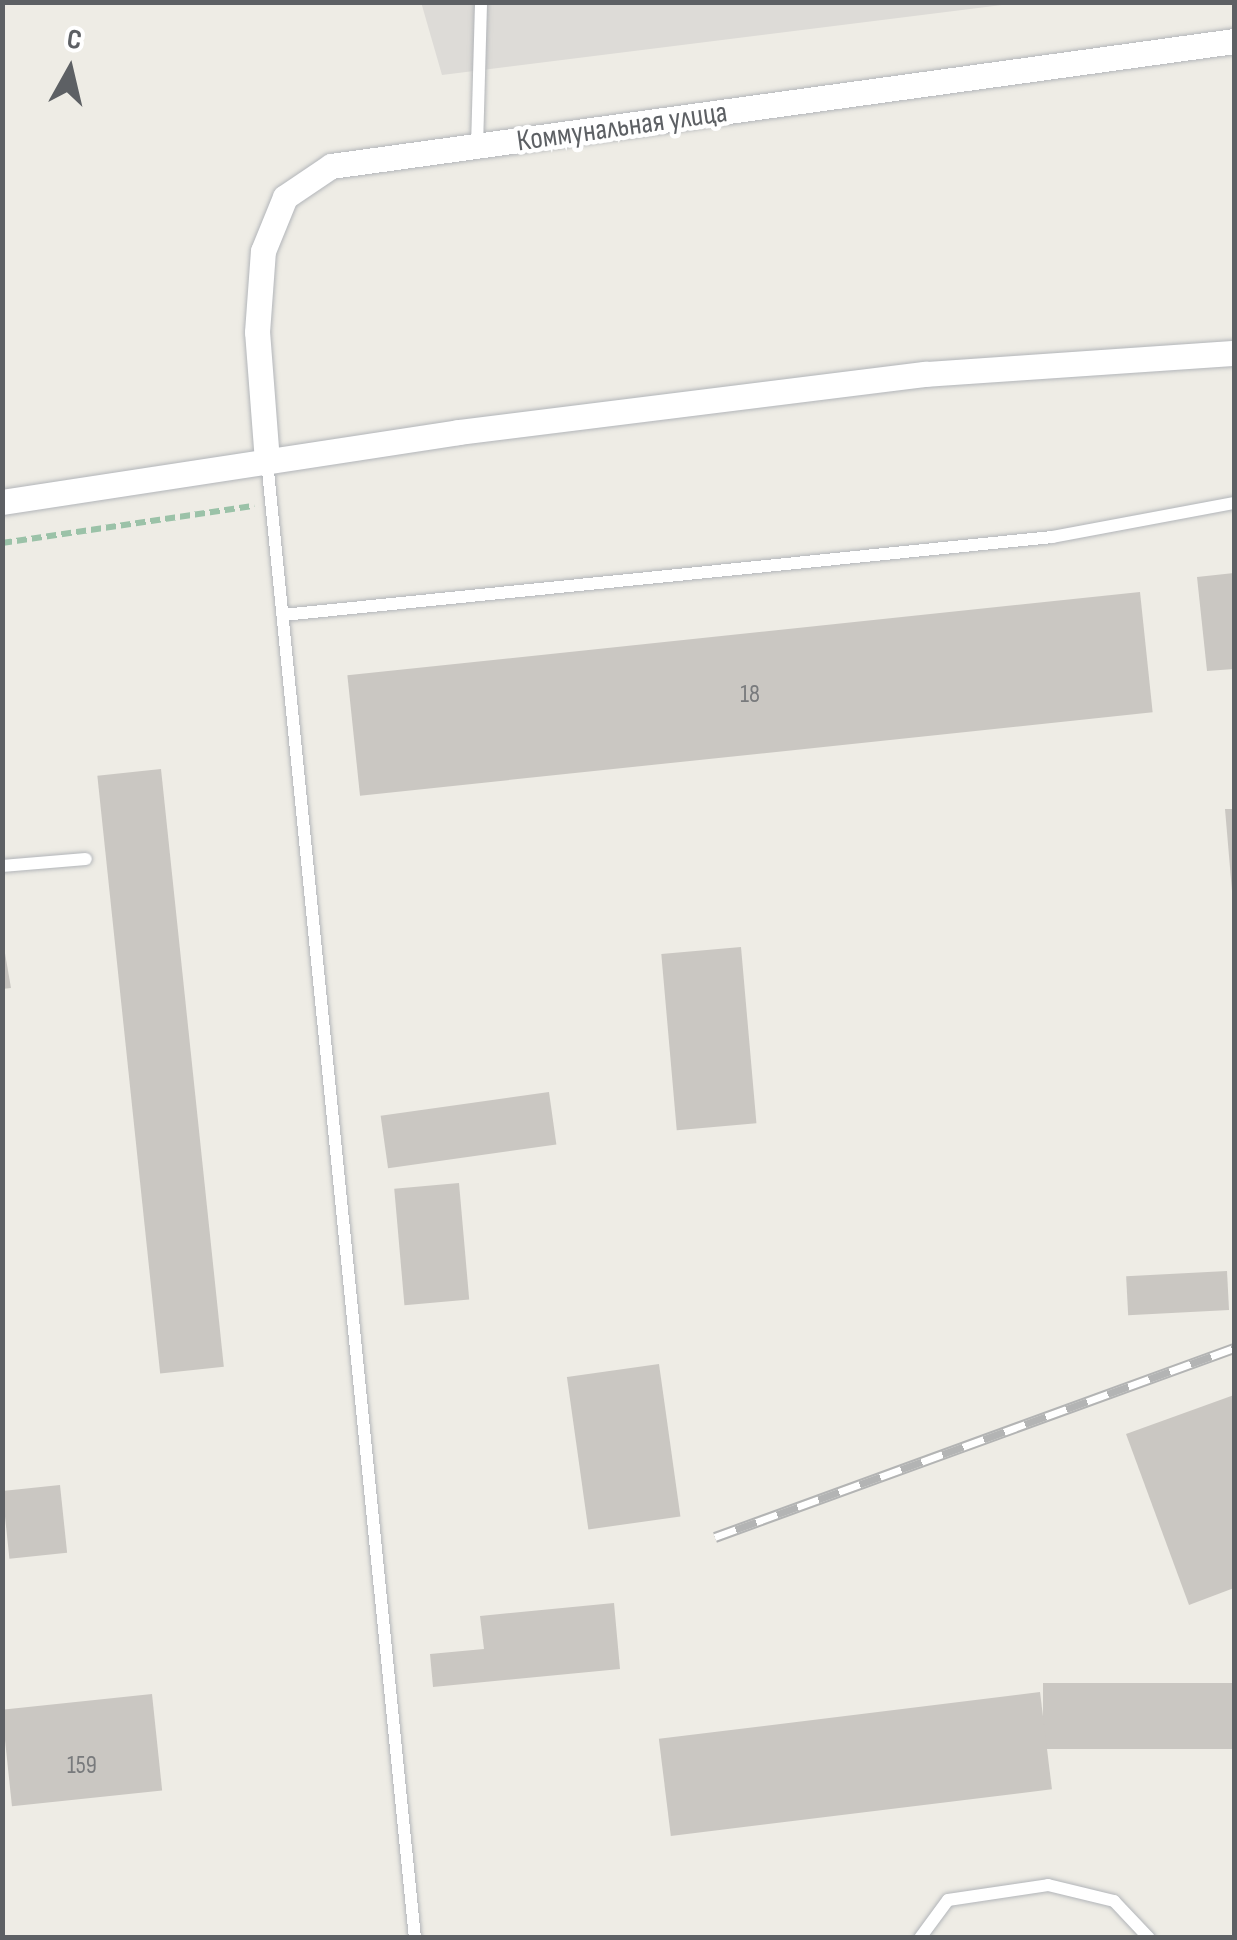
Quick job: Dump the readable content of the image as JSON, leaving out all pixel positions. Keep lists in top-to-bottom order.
{
  "streets": {
    "street": ["Коммунальная улица"]
  },
  "house_numbers": ["18", "159"],
  "north": "top"
}
